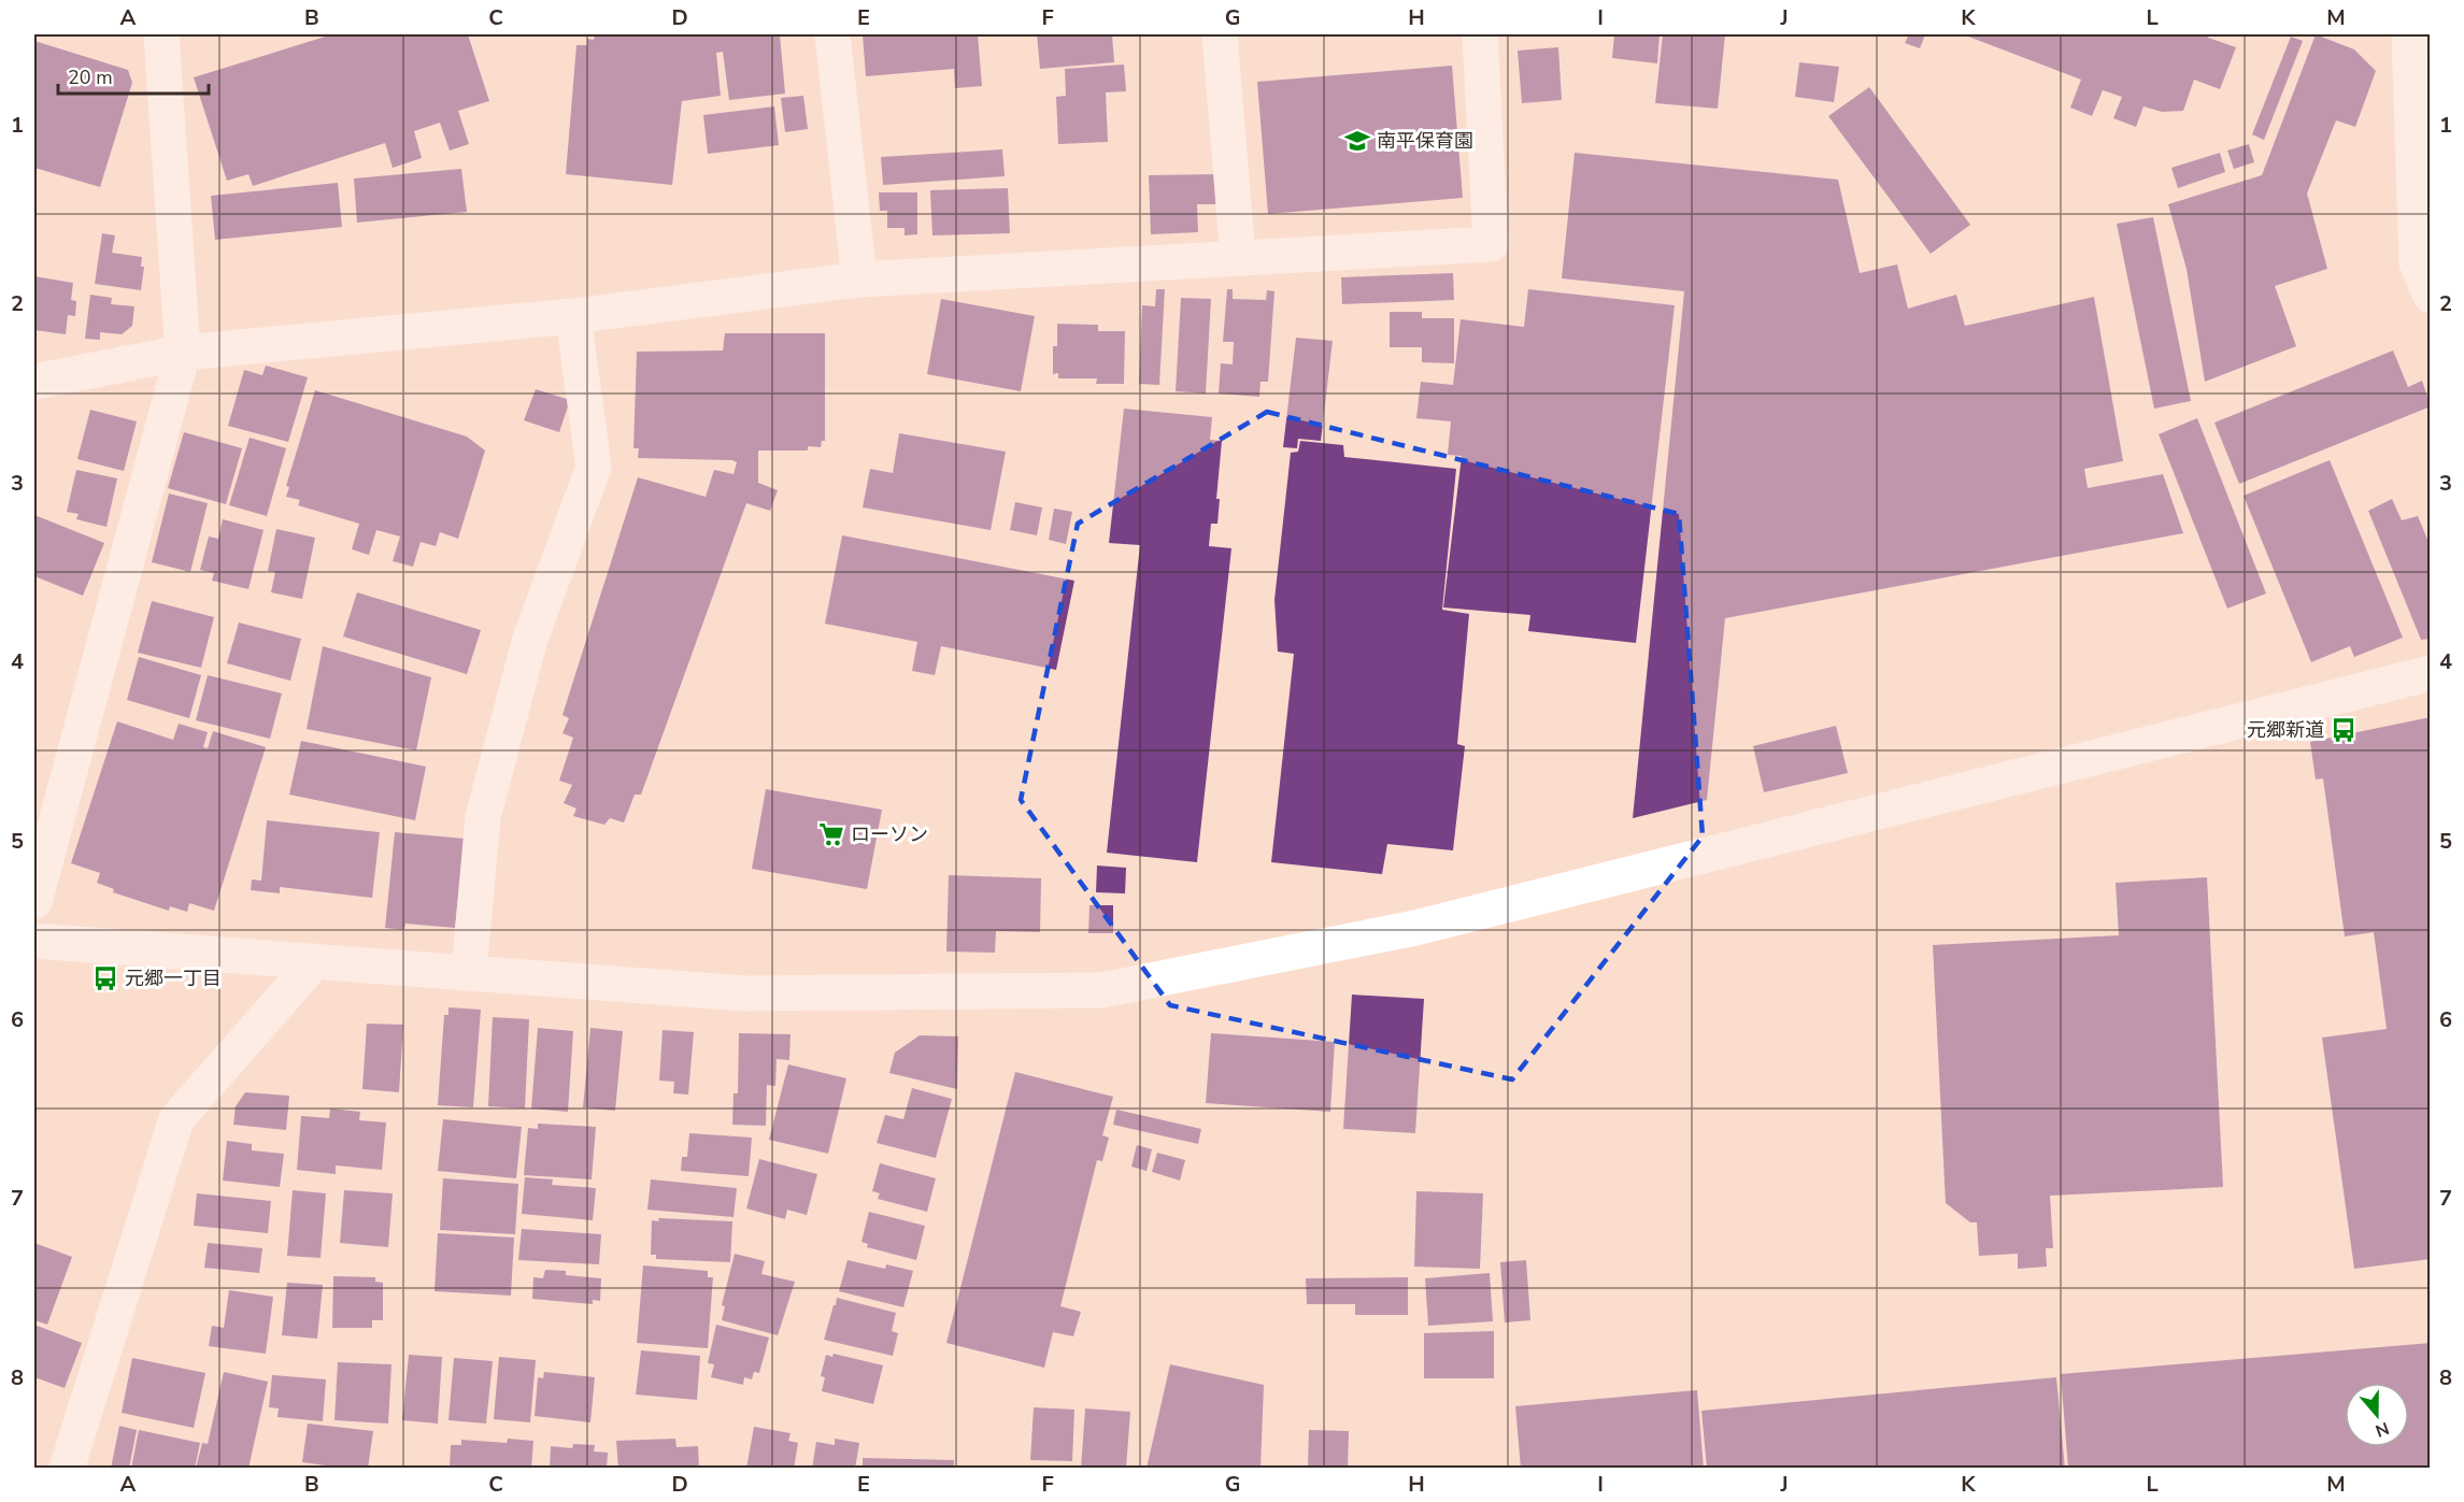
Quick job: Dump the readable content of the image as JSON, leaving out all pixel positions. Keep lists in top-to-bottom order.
{
  "places": {
    "school or university": ["南平保育園"],
    "bus stop": ["元郷新道", "元郷一丁目"],
    "supermarket": ["ローソン"]
  },
  "scale_bar": "20 m",
  "north": "bottom",
  "grid": {
    "columns": [
      "A",
      "B",
      "C",
      "D",
      "E",
      "F",
      "G",
      "H",
      "I",
      "J",
      "K",
      "L",
      "M"
    ],
    "rows": [
      "1",
      "2",
      "3",
      "4",
      "5",
      "6",
      "7",
      "8"
    ]
  }
}
